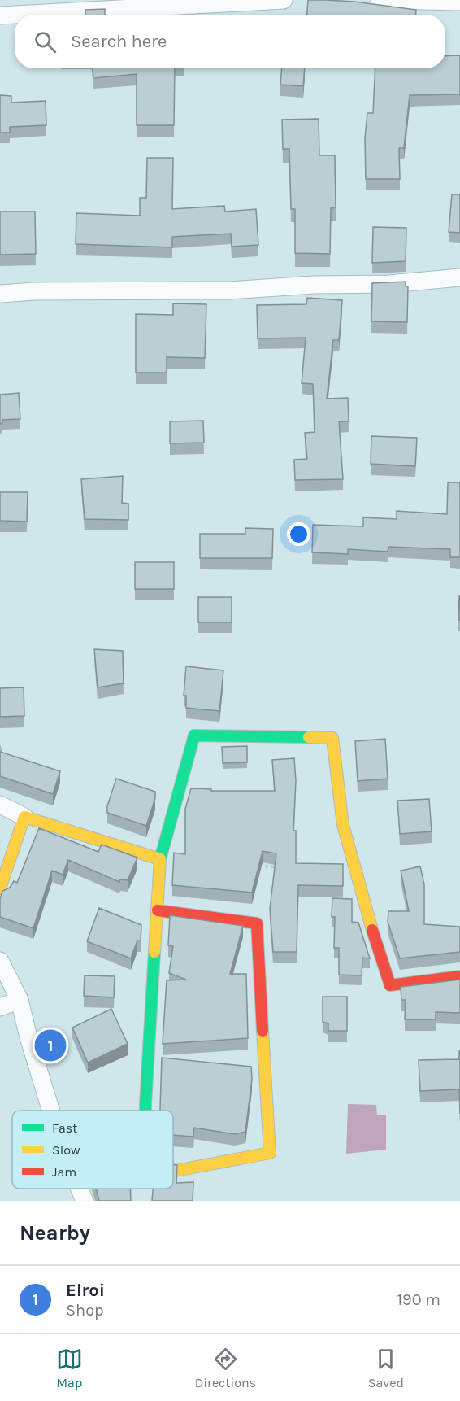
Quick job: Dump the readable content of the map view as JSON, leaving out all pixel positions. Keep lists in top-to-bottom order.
{
  "legend": ["Fast", "Slow", "Jam"],
  "page": {
    "search": "Search here",
    "pins": "1",
    "heading": "Nearby",
    "list": [
      {
        "mark": "1",
        "name": "Elroi",
        "note": "Shop",
        "value": "190 m"
      }
    ],
    "nav": ["Map", "Directions", "Saved"]
  }
}
